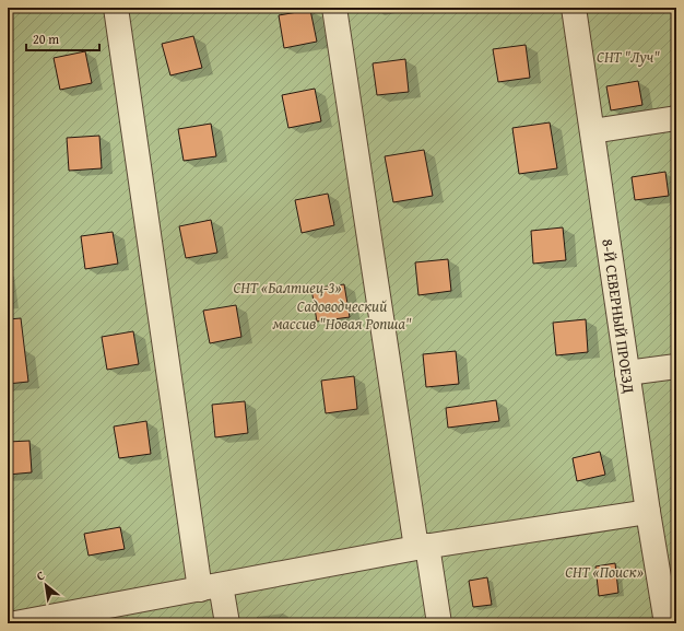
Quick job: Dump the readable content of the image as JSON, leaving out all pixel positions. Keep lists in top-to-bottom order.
{
  "streets": {
    "street": ["8-Й СЕВЕРНЫЙ ПРОЕЗД"]
  },
  "parks": [
    "СНТ \"Луч\"",
    "СНТ «Балтиец-3»",
    "Садоводческий массив \"Новая Ропша\"",
    "СНТ «Поиск»"
  ],
  "scale_bar": "20 m",
  "north": "top left"
}
